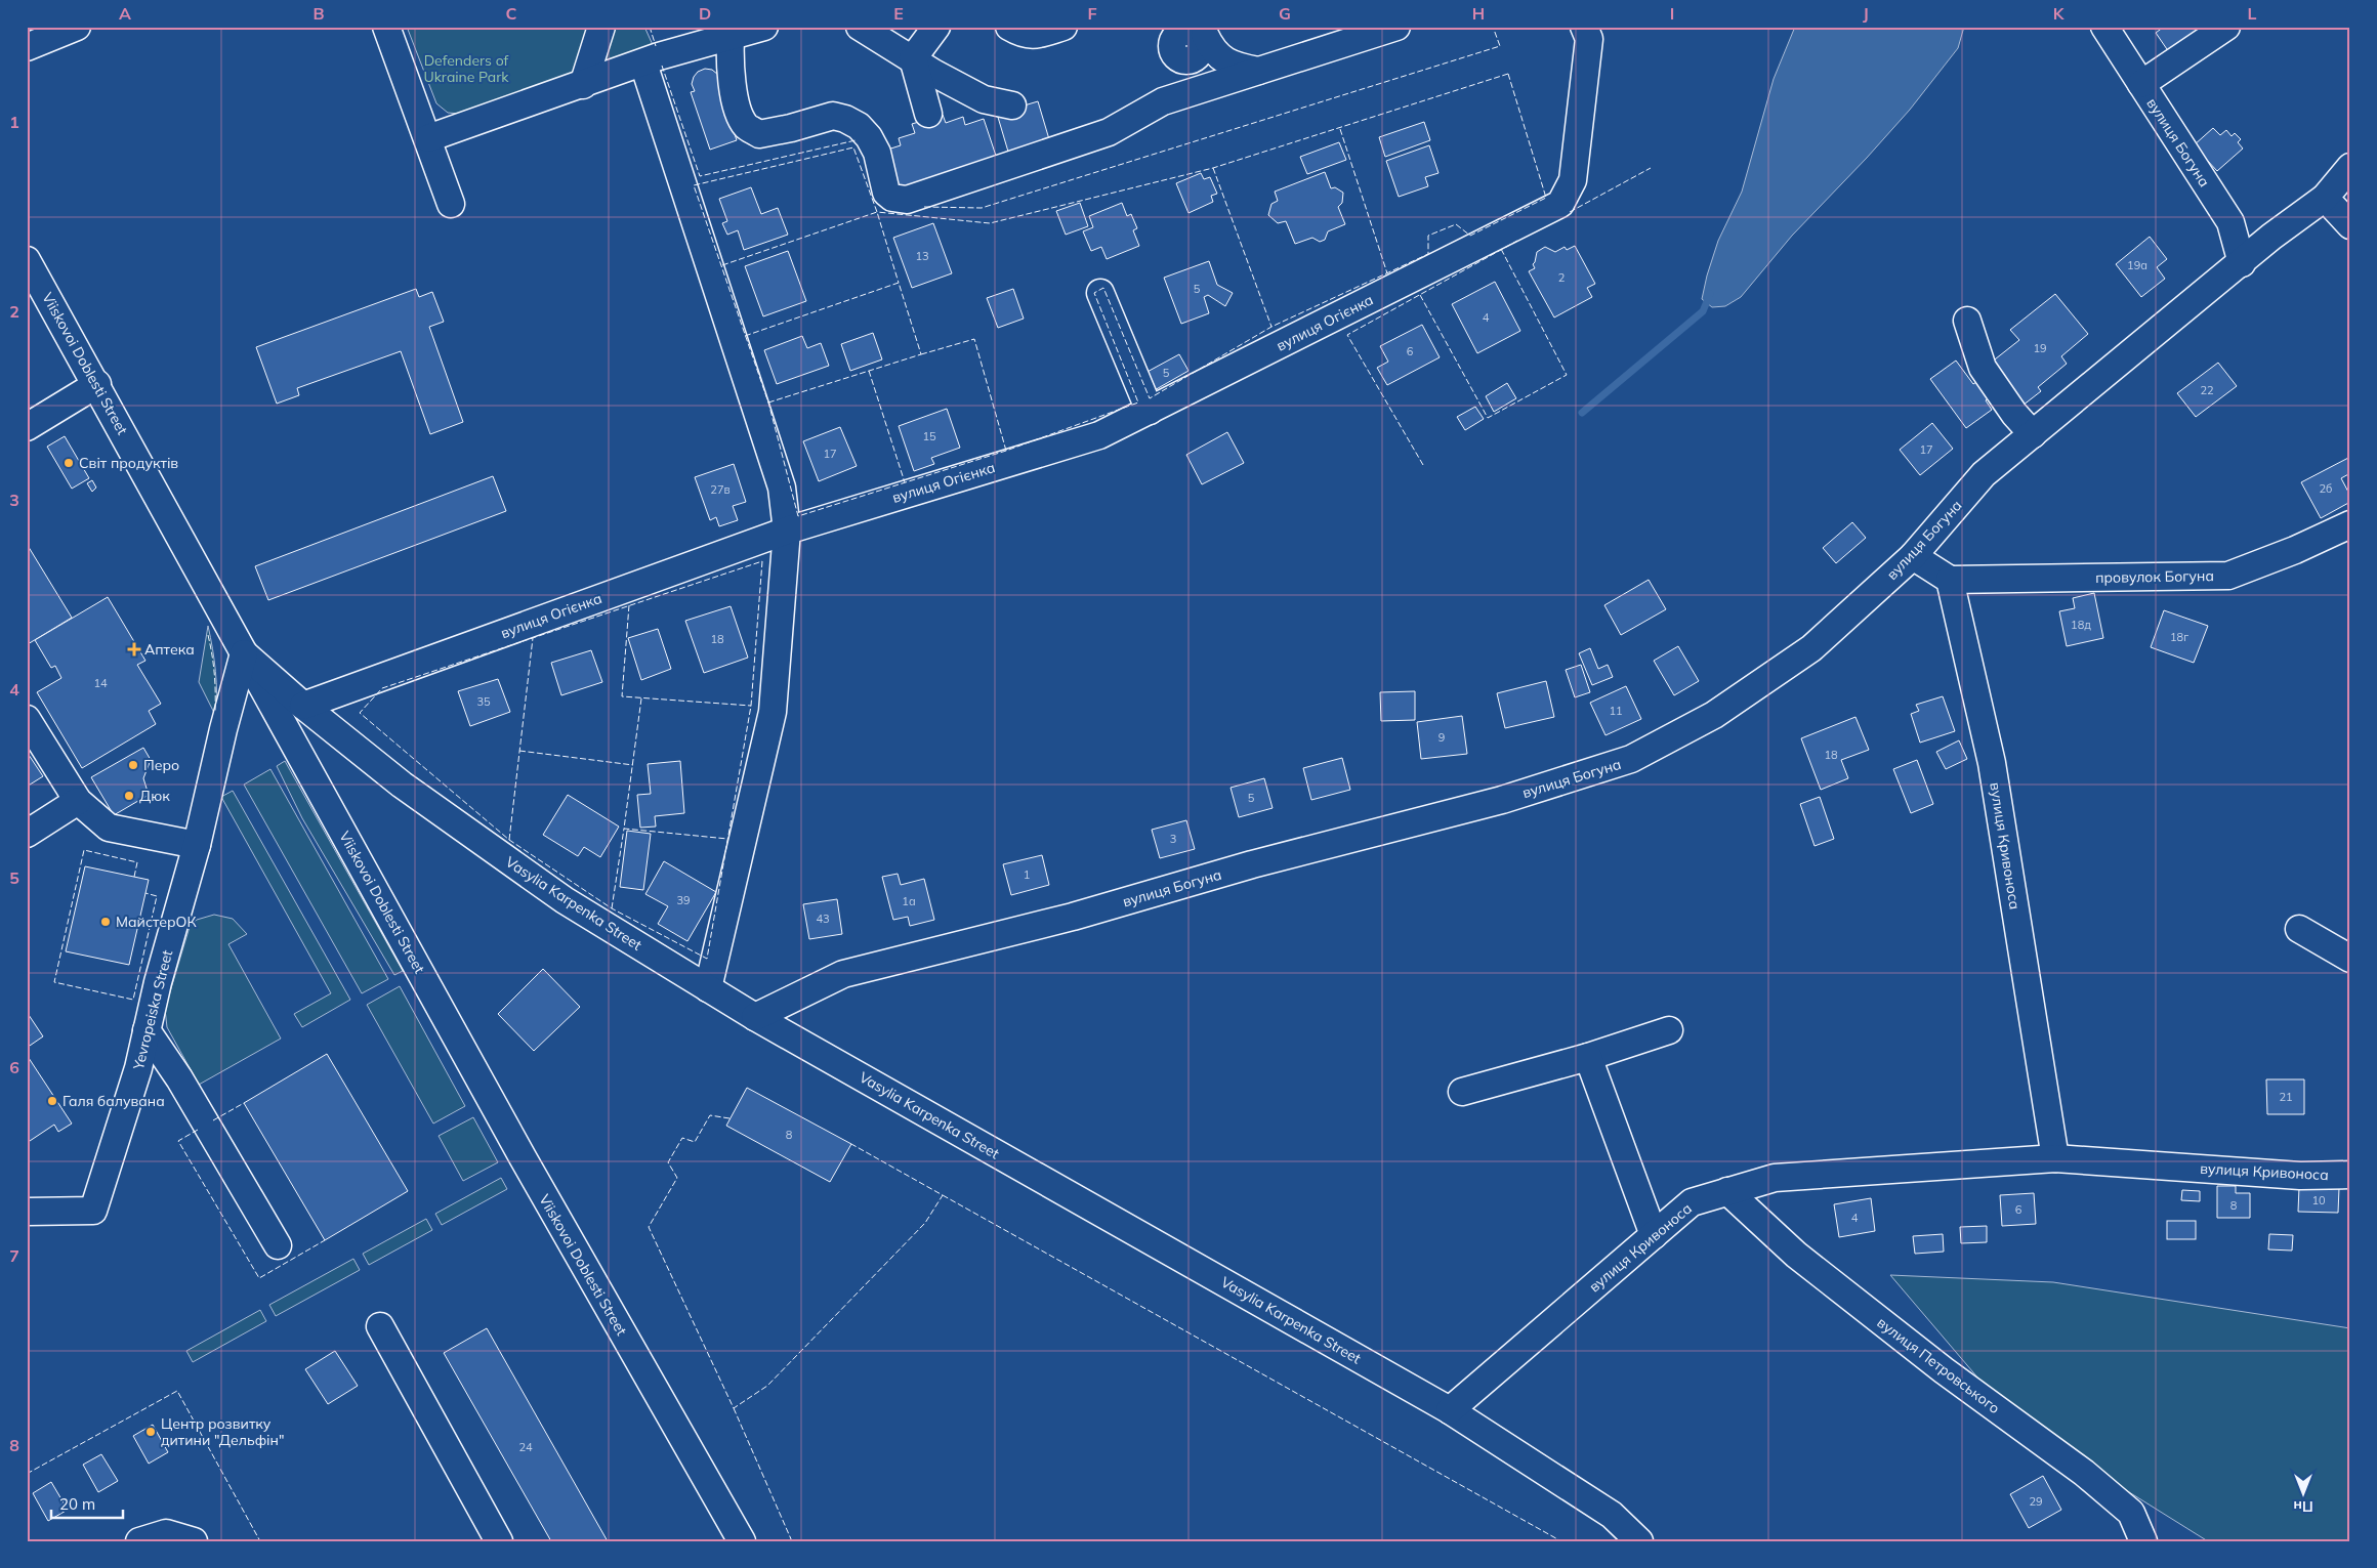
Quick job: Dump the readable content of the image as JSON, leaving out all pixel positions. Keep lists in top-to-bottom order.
{
  "streets": {
    "street": [
      "вулиця Богуна",
      "вулиця Огієнка",
      "Viiskovoi Doblesti Street",
      "провулок Богуна",
      "вулиця Кривоноса",
      "Vasylia Karpenka Street",
      "Yevropeiska Street",
      "вулиця Петровського"
    ]
  },
  "crossings": [
    ["вулиця Богуна", "Vasylia Karpenka Street"],
    ["вулиця Огієнка", "Vasylia Karpenka Street"],
    ["Viiskovoi Doblesti Street", "Vasylia Karpenka Street"],
    ["Viiskovoi Doblesti Street", "Yevropeiska Street"],
    ["провулок Богуна", "вулиця Кривоноса"],
    ["вулиця Кривоноса", "Vasylia Karpenka Street"],
    ["вулиця Кривоноса", "вулиця Петровського"],
    ["Vasylia Karpenka Street", "Yevropeiska Street"]
  ],
  "parks": ["Defenders of Ukraine Park"],
  "places": {
    "other": [
      "Світ продуктів",
      "Перо",
      "Дюк",
      "МайстерОК",
      "Галя балувана",
      "Центр розвитку дитини \"Дельфін\""
    ],
    "health": ["Аптека"]
  },
  "house_numbers": [
    "13",
    "19а",
    "2",
    "5",
    "4",
    "19",
    "6",
    "5",
    "22",
    "15",
    "17",
    "17",
    "2б",
    "27в",
    "18д",
    "18г",
    "18",
    "14",
    "35",
    "11",
    "9",
    "18",
    "5",
    "3",
    "1",
    "39",
    "1а",
    "43",
    "21",
    "8",
    "10",
    "8",
    "6",
    "4",
    "24",
    "29"
  ],
  "scale_bar": "20 m",
  "north": "bottom",
  "grid": {
    "columns": [
      "A",
      "B",
      "C",
      "D",
      "E",
      "F",
      "G",
      "H",
      "I",
      "J",
      "K",
      "L"
    ],
    "rows": [
      "1",
      "2",
      "3",
      "4",
      "5",
      "6",
      "7",
      "8"
    ]
  }
}
